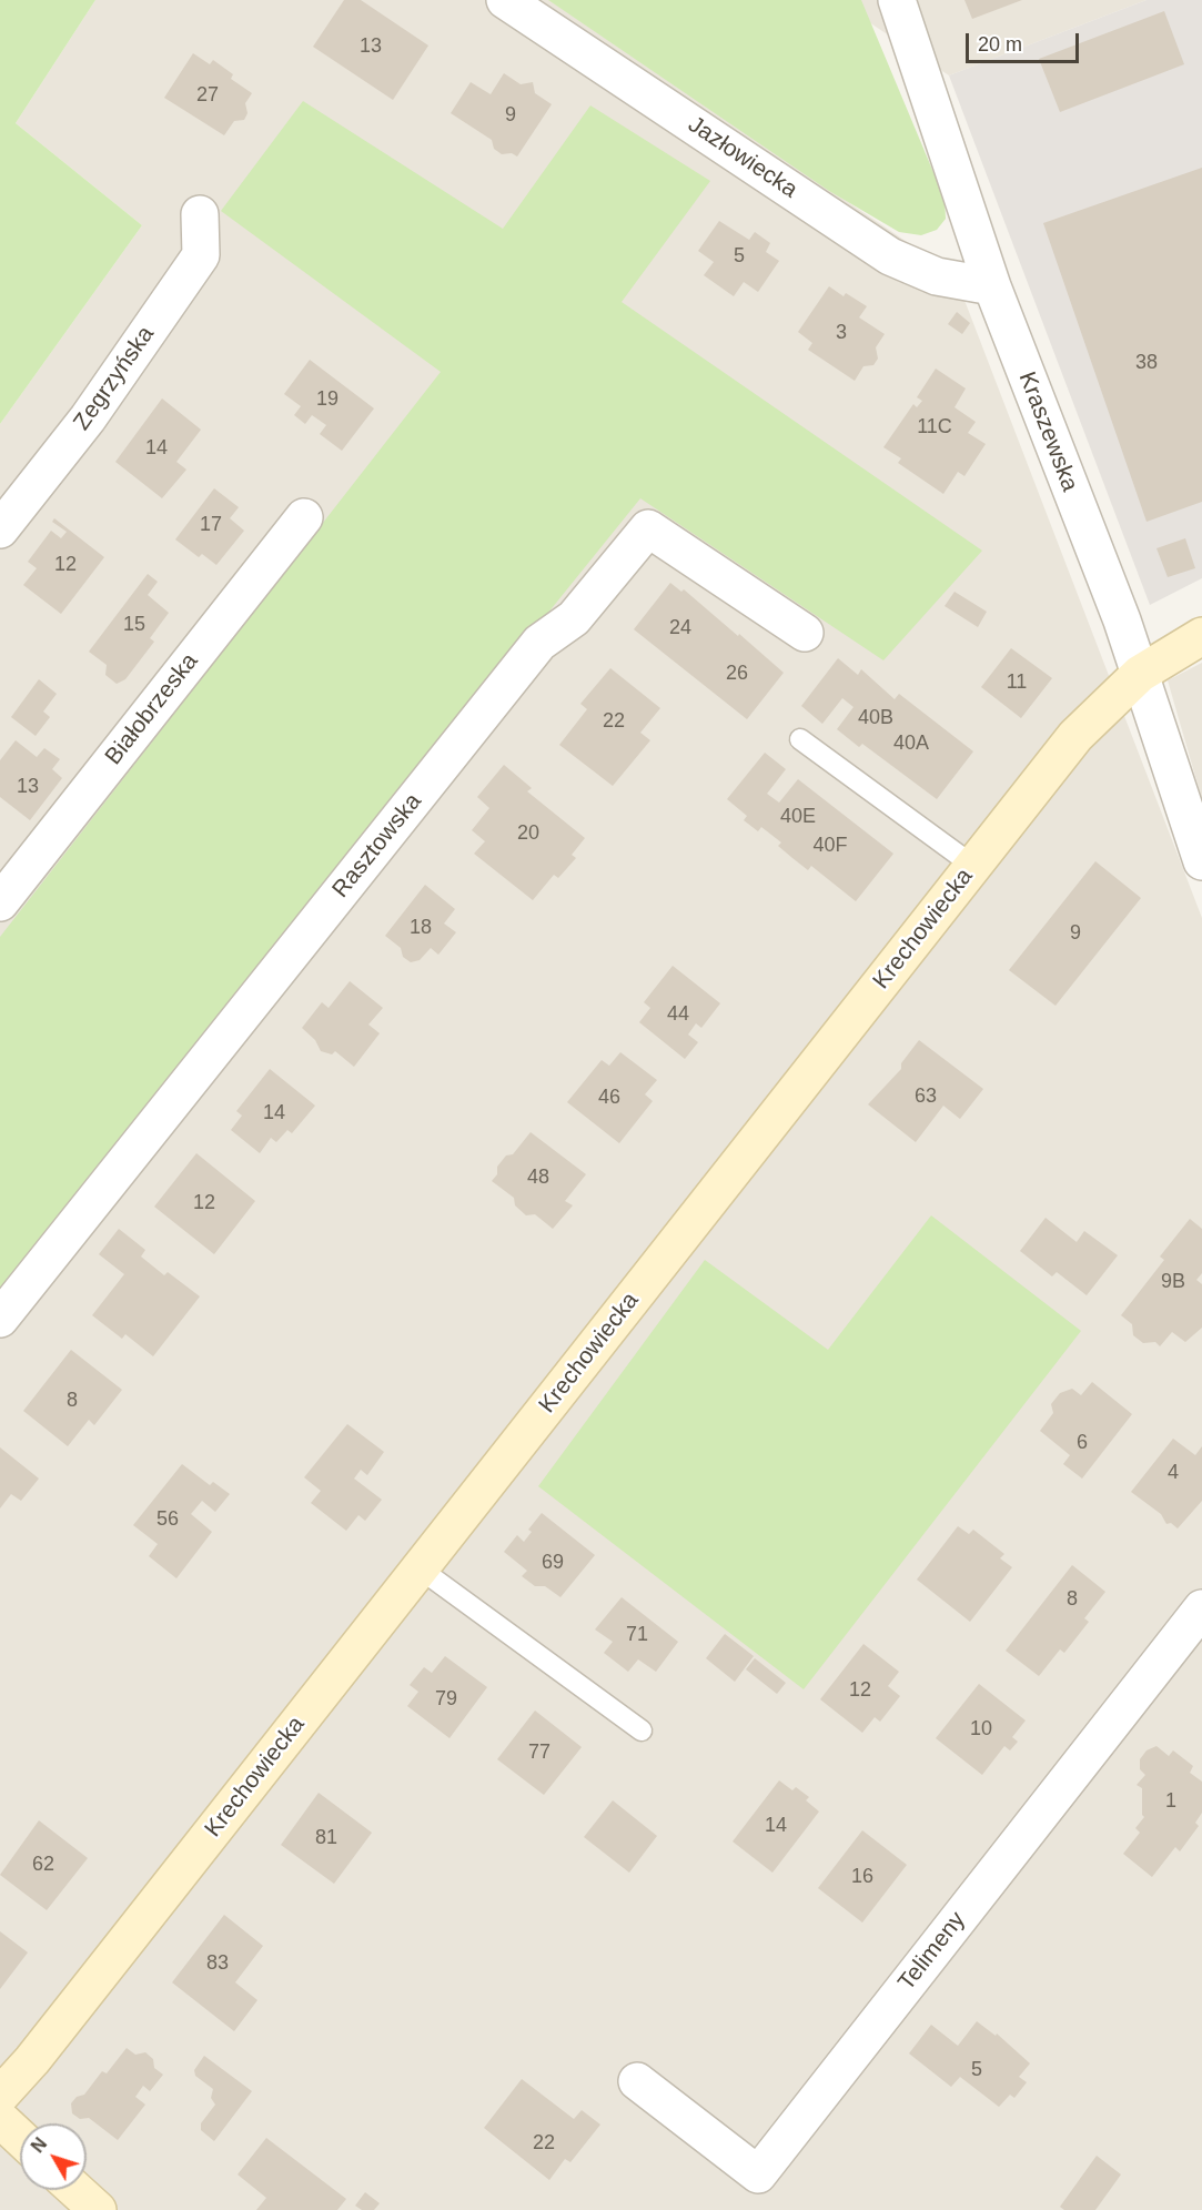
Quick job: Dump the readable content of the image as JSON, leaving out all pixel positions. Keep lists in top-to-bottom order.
{
  "streets": {
    "street": [
      "Jazłowiecka",
      "Zegrzyńska",
      "Kraszewska",
      "Białobrzeska",
      "Rasztowska",
      "Krechowiecka",
      "Telimeny"
    ]
  },
  "crossings": [
    ["Jazłowiecka", "Kraszewska"],
    ["Kraszewska", "Krechowiecka"]
  ],
  "house_numbers": [
    "13",
    "27",
    "9",
    "5",
    "3",
    "38",
    "19",
    "11C",
    "14",
    "17",
    "12",
    "15",
    "24",
    "26",
    "11",
    "40B",
    "22",
    "40A",
    "13",
    "40E",
    "20",
    "40F",
    "18",
    "9",
    "44",
    "63",
    "46",
    "14",
    "48",
    "12",
    "9B",
    "8",
    "6",
    "4",
    "56",
    "69",
    "8",
    "71",
    "12",
    "79",
    "10",
    "77",
    "1",
    "14",
    "81",
    "62",
    "16",
    "83",
    "5",
    "22"
  ],
  "scale_bar": "20 m",
  "north": "top left"
}
